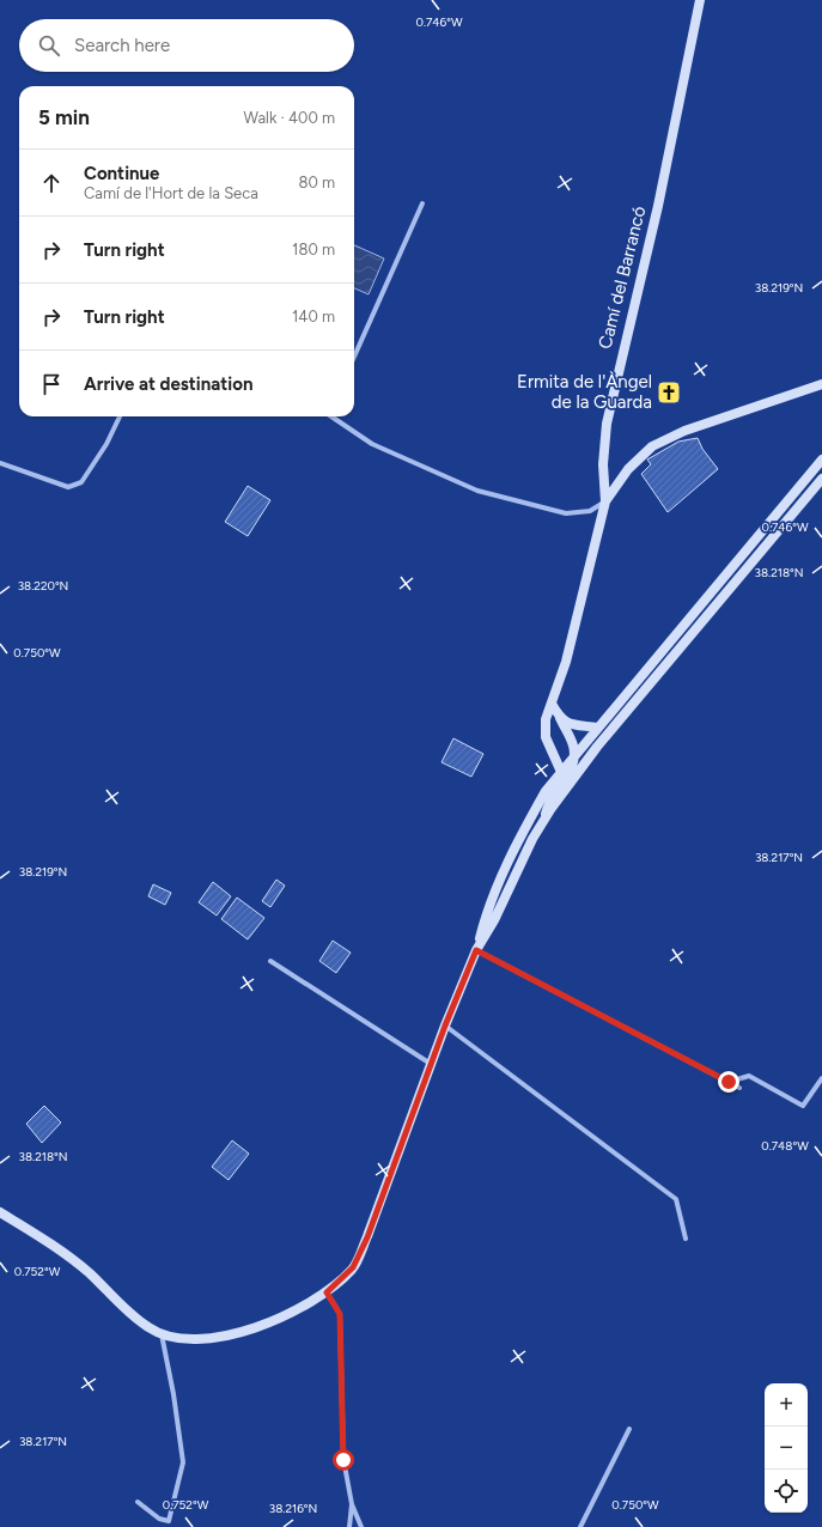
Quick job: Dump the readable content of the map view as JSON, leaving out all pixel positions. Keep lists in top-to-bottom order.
{
  "streets": {
    "main road": ["Camí del Barrancó"]
  },
  "places": {
    "church": ["Ermita de l'Àngel de la Guarda"]
  },
  "page": {
    "search": "Search here",
    "heading": ["5 min", "Walk · 400 m"],
    "list": [
      ["Continue", "Camí de l'Hort de la Seca", "80 m"],
      ["Turn right", "180 m"],
      ["Turn right", "140 m"],
      "Arrive at destination"
    ],
    "map_buttons": ["+", "−"]
  },
  "coordinates": [
    "0.746°W",
    "38.219°N",
    "38.218°N",
    "38.220°N",
    "0.750°W",
    "38.217°N",
    "0.748°W",
    "0.752°W",
    "38.216°N"
  ]
}
